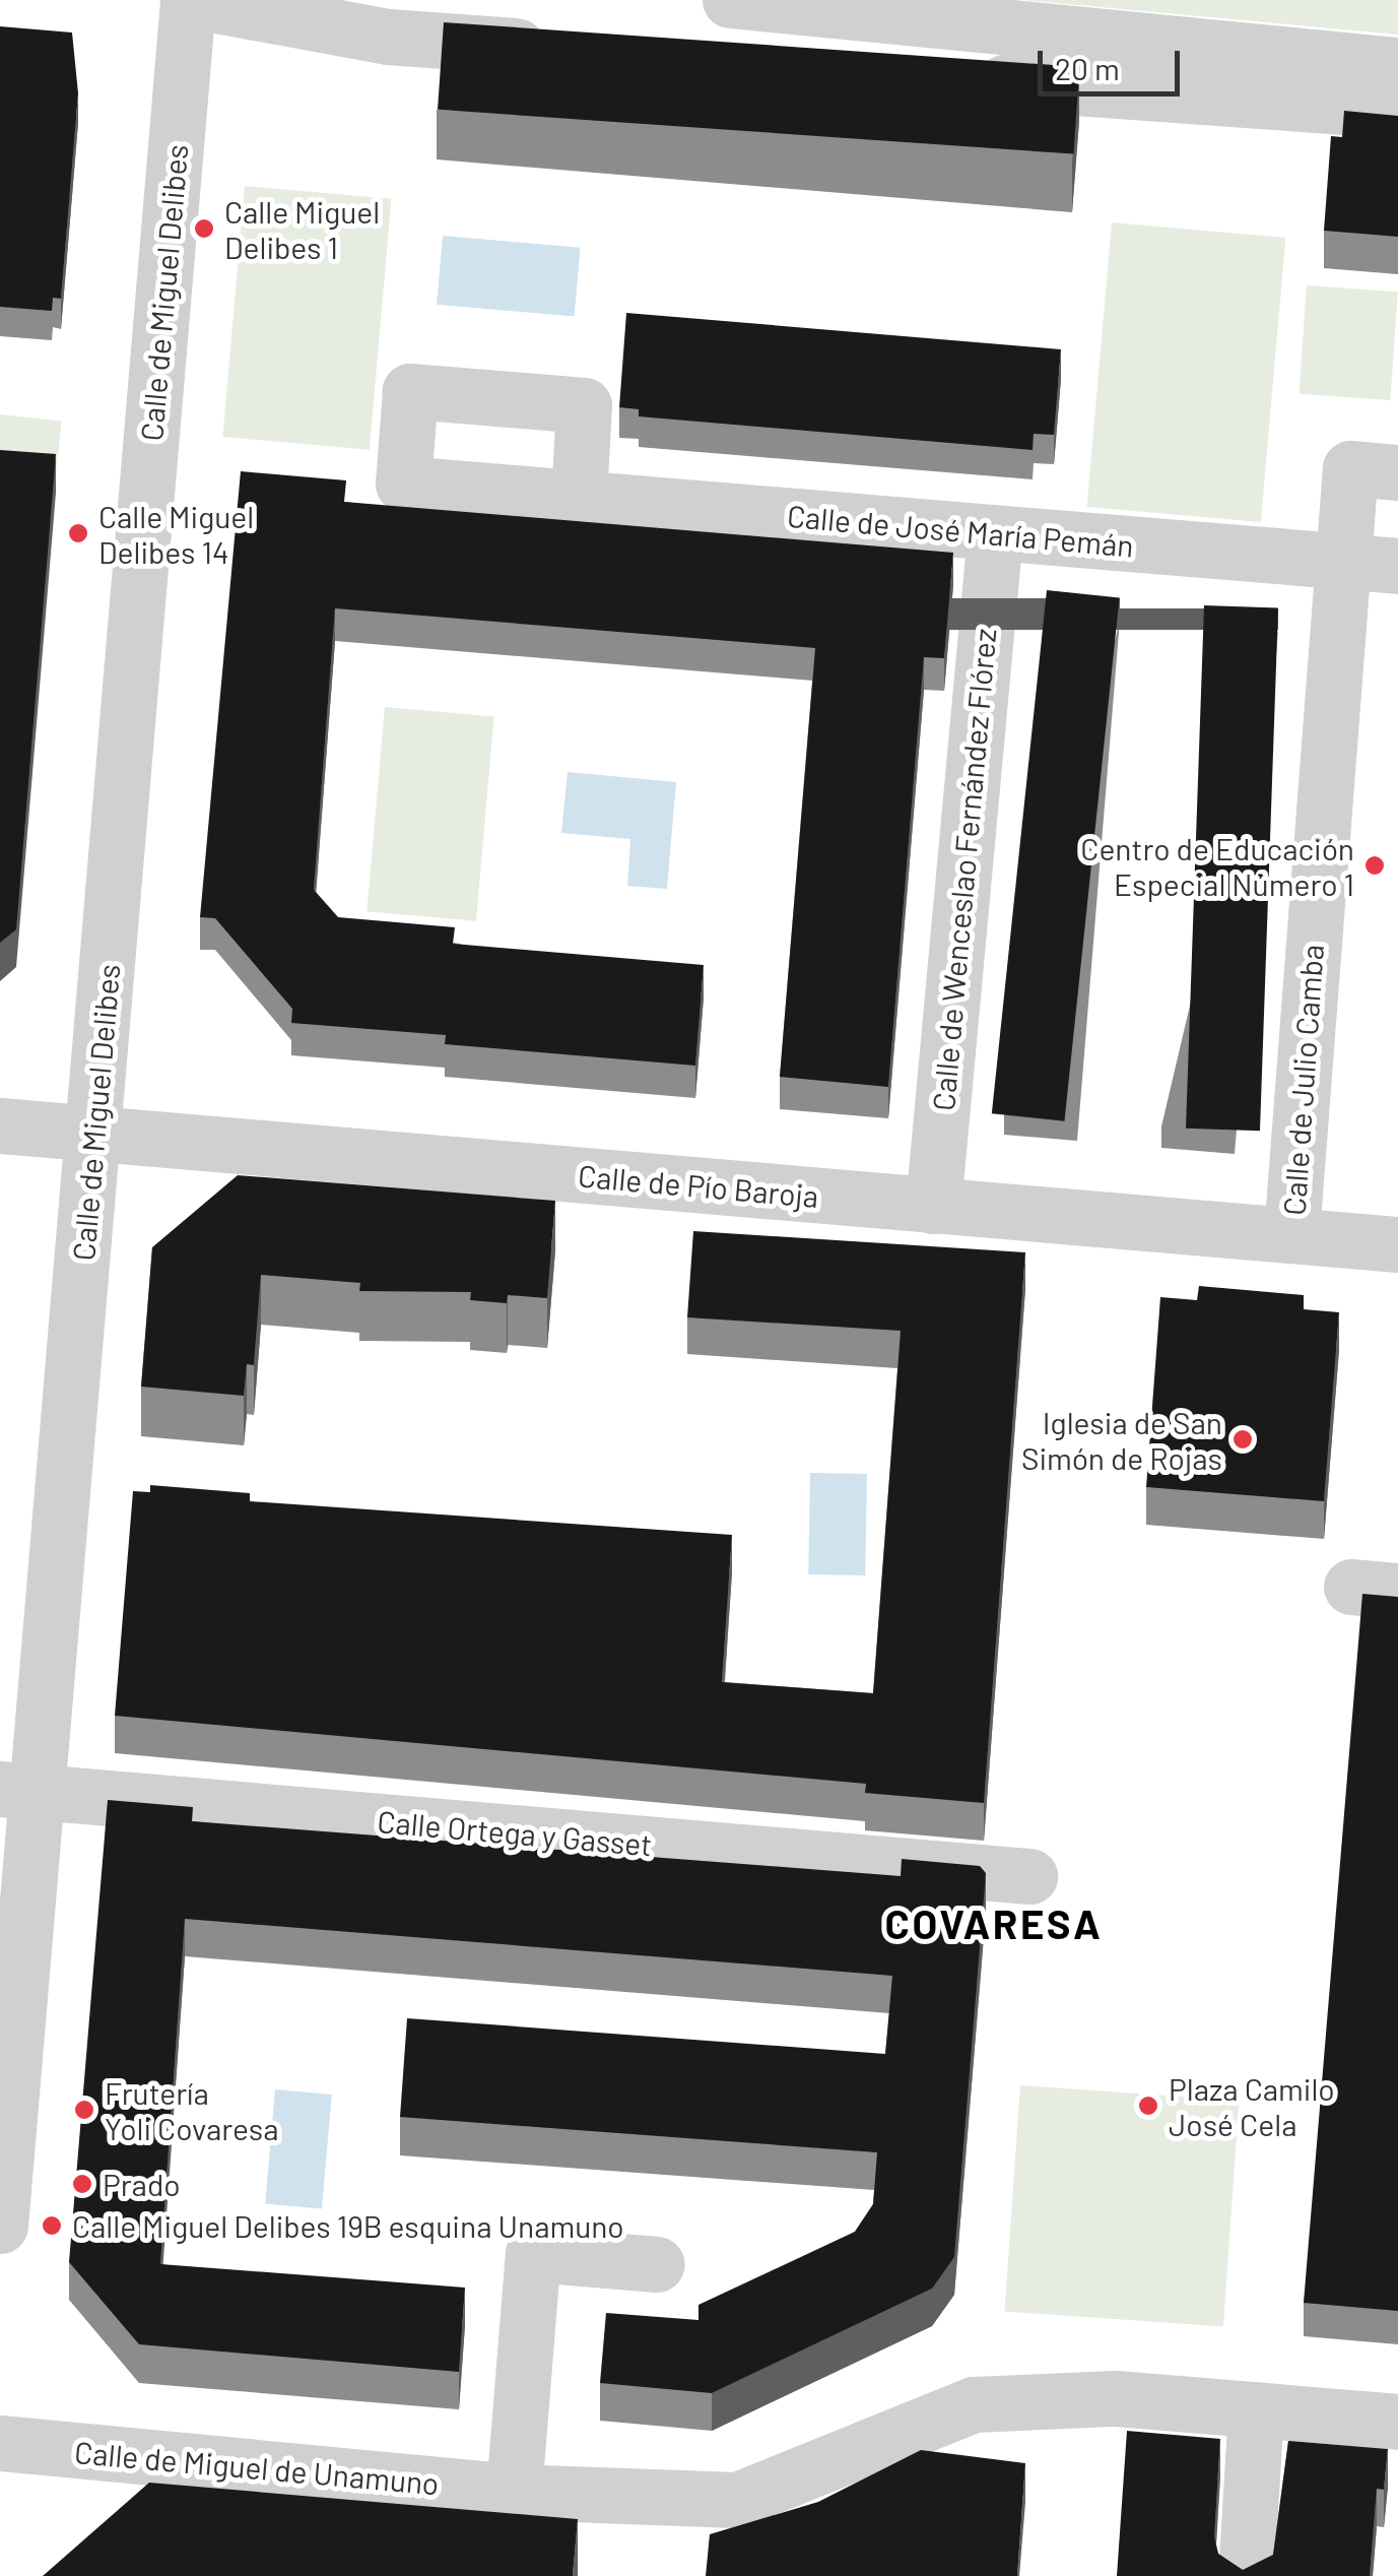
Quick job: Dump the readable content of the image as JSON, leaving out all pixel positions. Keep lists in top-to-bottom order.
{
  "streets": {
    "street": [
      "Calle de Miguel Delibes",
      "Calle de José María Pemán",
      "Calle de Wenceslao Fernández Flórez",
      "Calle de Julio Camba",
      "Calle de Pío Baroja",
      "Calle Ortega y Gasset",
      "Calle de Miguel de Unamuno"
    ]
  },
  "crossings": [
    ["Calle de Miguel Delibes", "Calle de Pío Baroja"],
    ["Calle de Miguel Delibes", "Calle Ortega y Gasset"],
    ["Calle de José María Pemán", "Calle de Wenceslao Fernández Flórez"],
    ["Calle de José María Pemán", "Calle de Julio Camba"],
    ["Calle de Wenceslao Fernández Flórez", "Calle de Pío Baroja"],
    ["Calle de Julio Camba", "Calle de Pío Baroja"]
  ],
  "districts": ["COVARESA"],
  "places": [
    "Calle Miguel Delibes 1",
    "Calle Miguel Delibes 14",
    "Centro de Educación Especial Número 1",
    "Iglesia de San Simón de Rojas",
    "Plaza Camilo José Cela",
    "Frutería Yoli Covaresa",
    "Prado",
    "Calle Miguel Delibes 19B esquina Unamuno"
  ],
  "scale_bar": "20 m"
}
